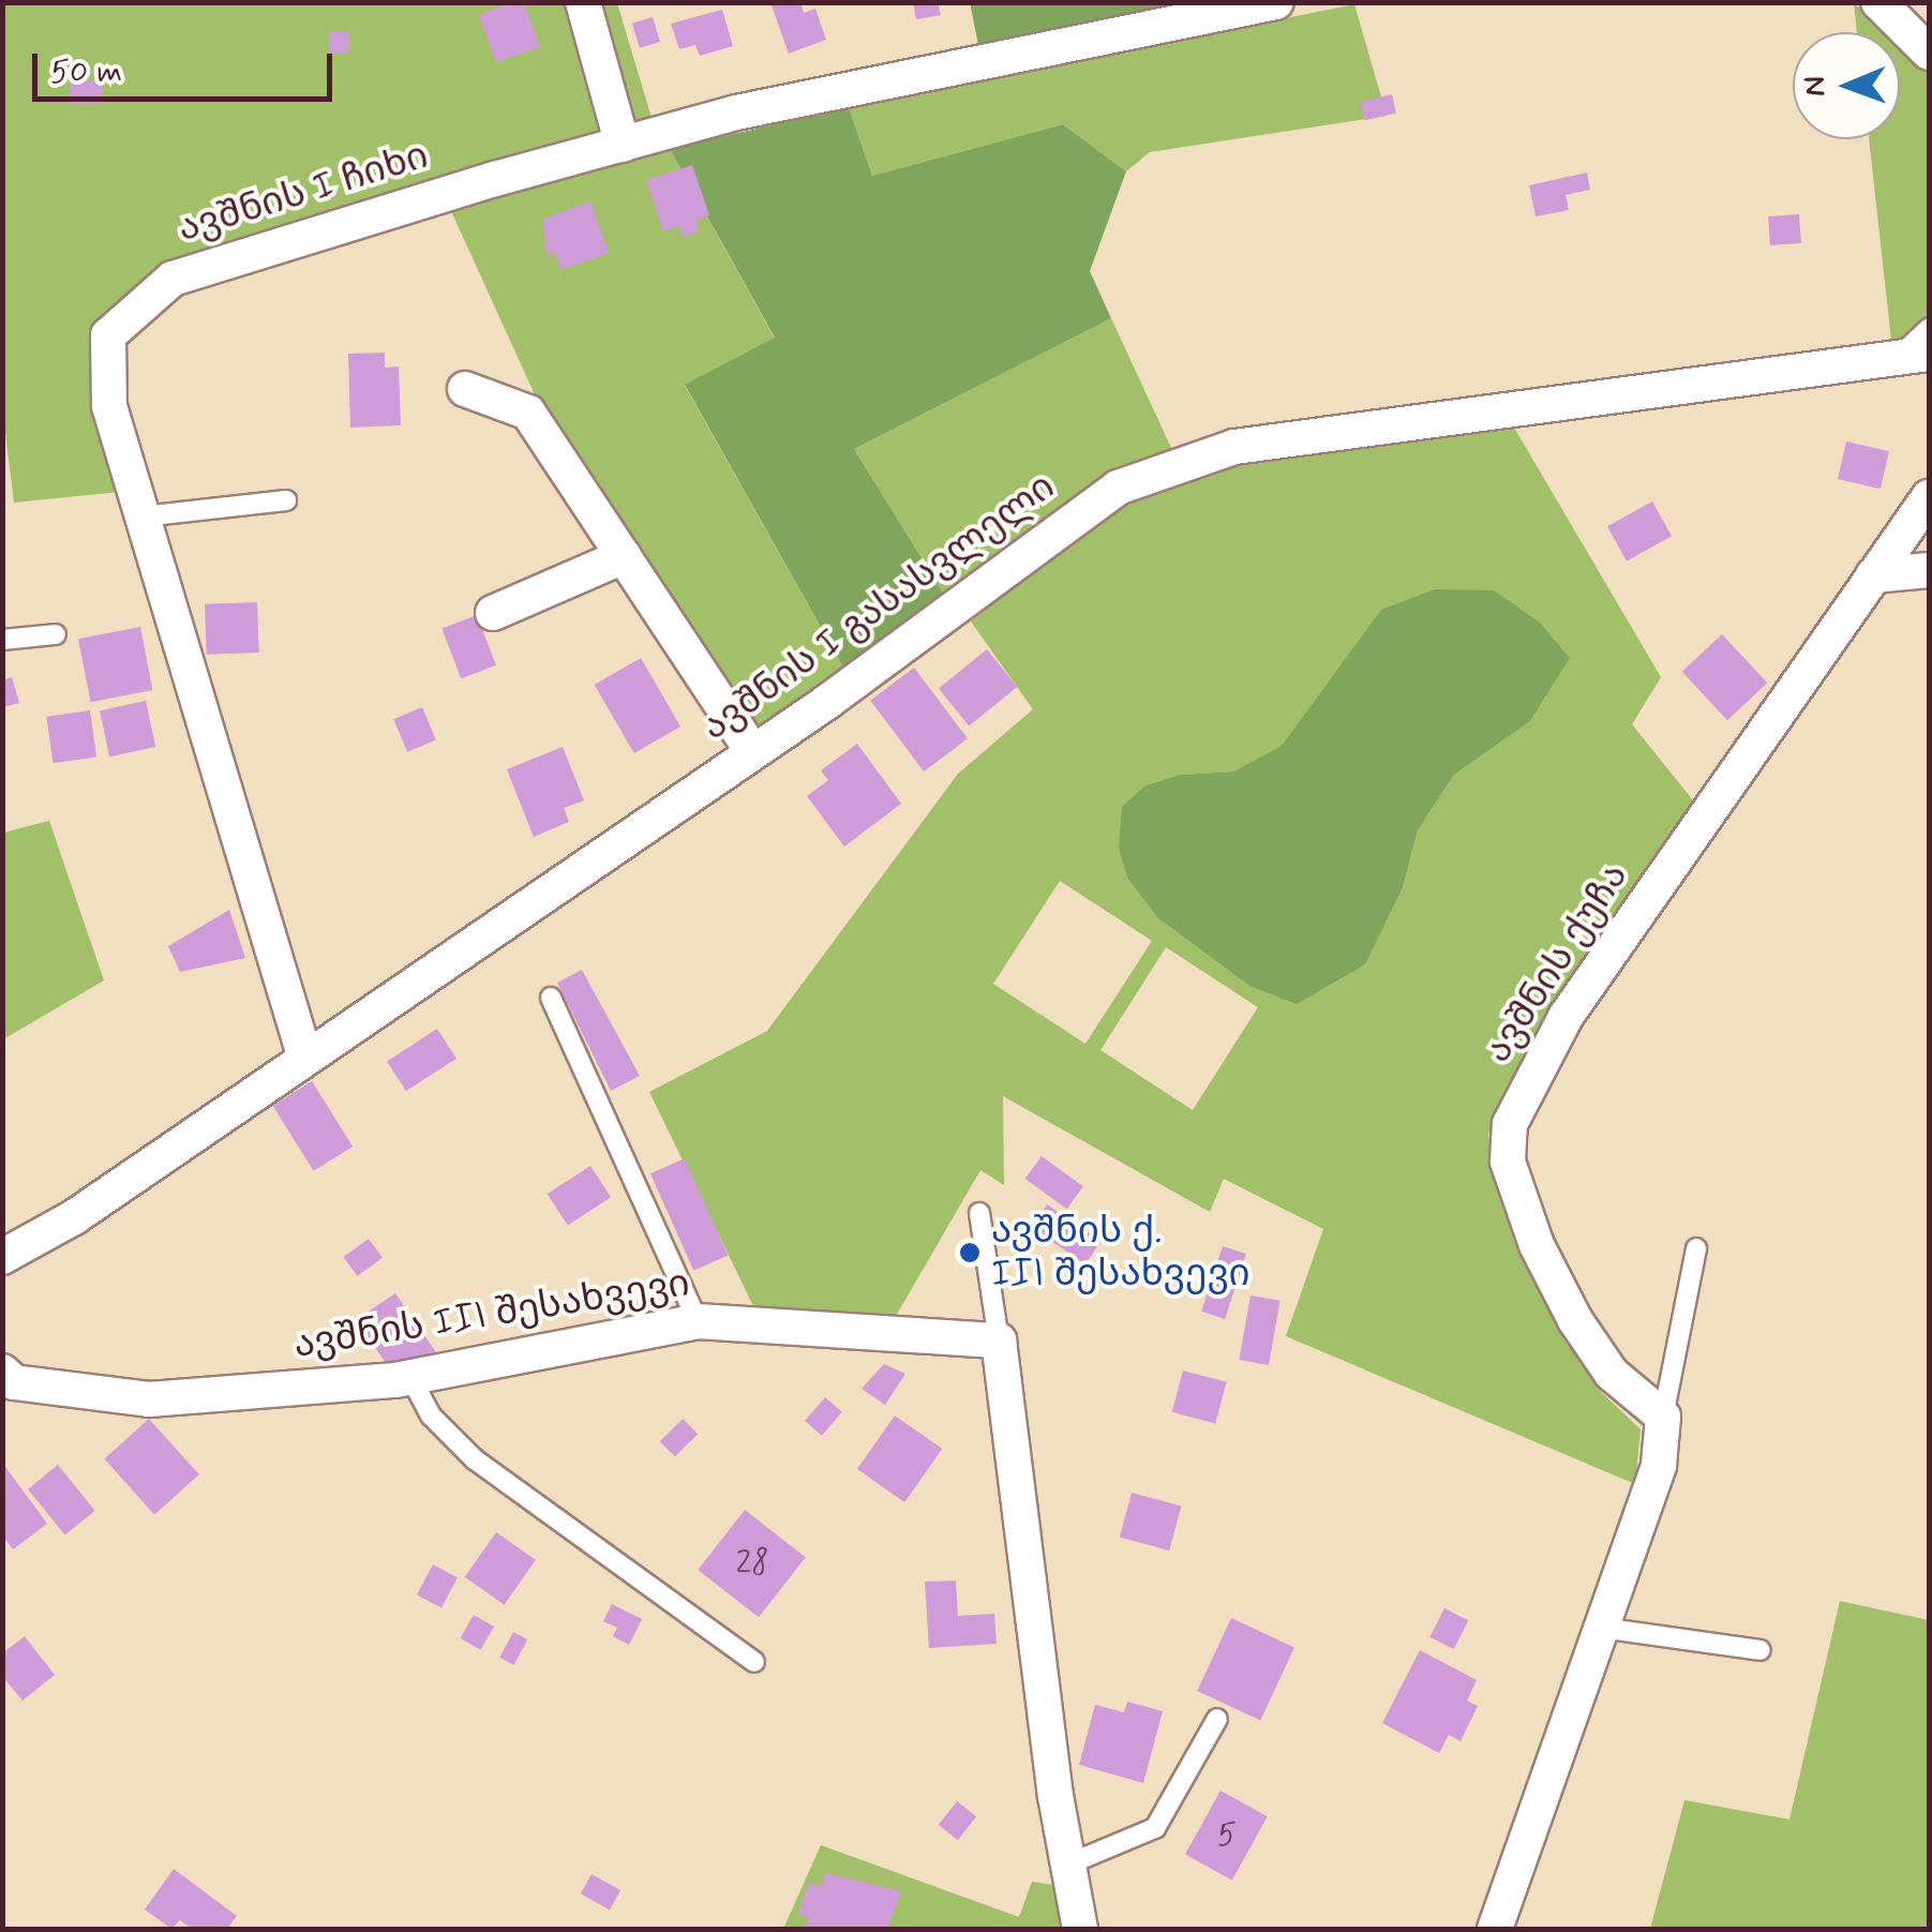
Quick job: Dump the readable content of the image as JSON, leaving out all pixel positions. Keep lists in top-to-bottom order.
{
  "streets": {
    "street": [
      "ავშნის I ჩიხი",
      "ავშნის I გასასვლელი",
      "ავშნის ქუჩა",
      "ავშნის III შესახვევი"
    ]
  },
  "crossings": [
    ["ავშნის I ჩიხი", "ავშნის I გასასვლელი"]
  ],
  "places": ["ავშნის ქ. III შესახვევი"],
  "house_numbers": ["28", "5"],
  "scale_bar": "50 m",
  "north": "left"
}
